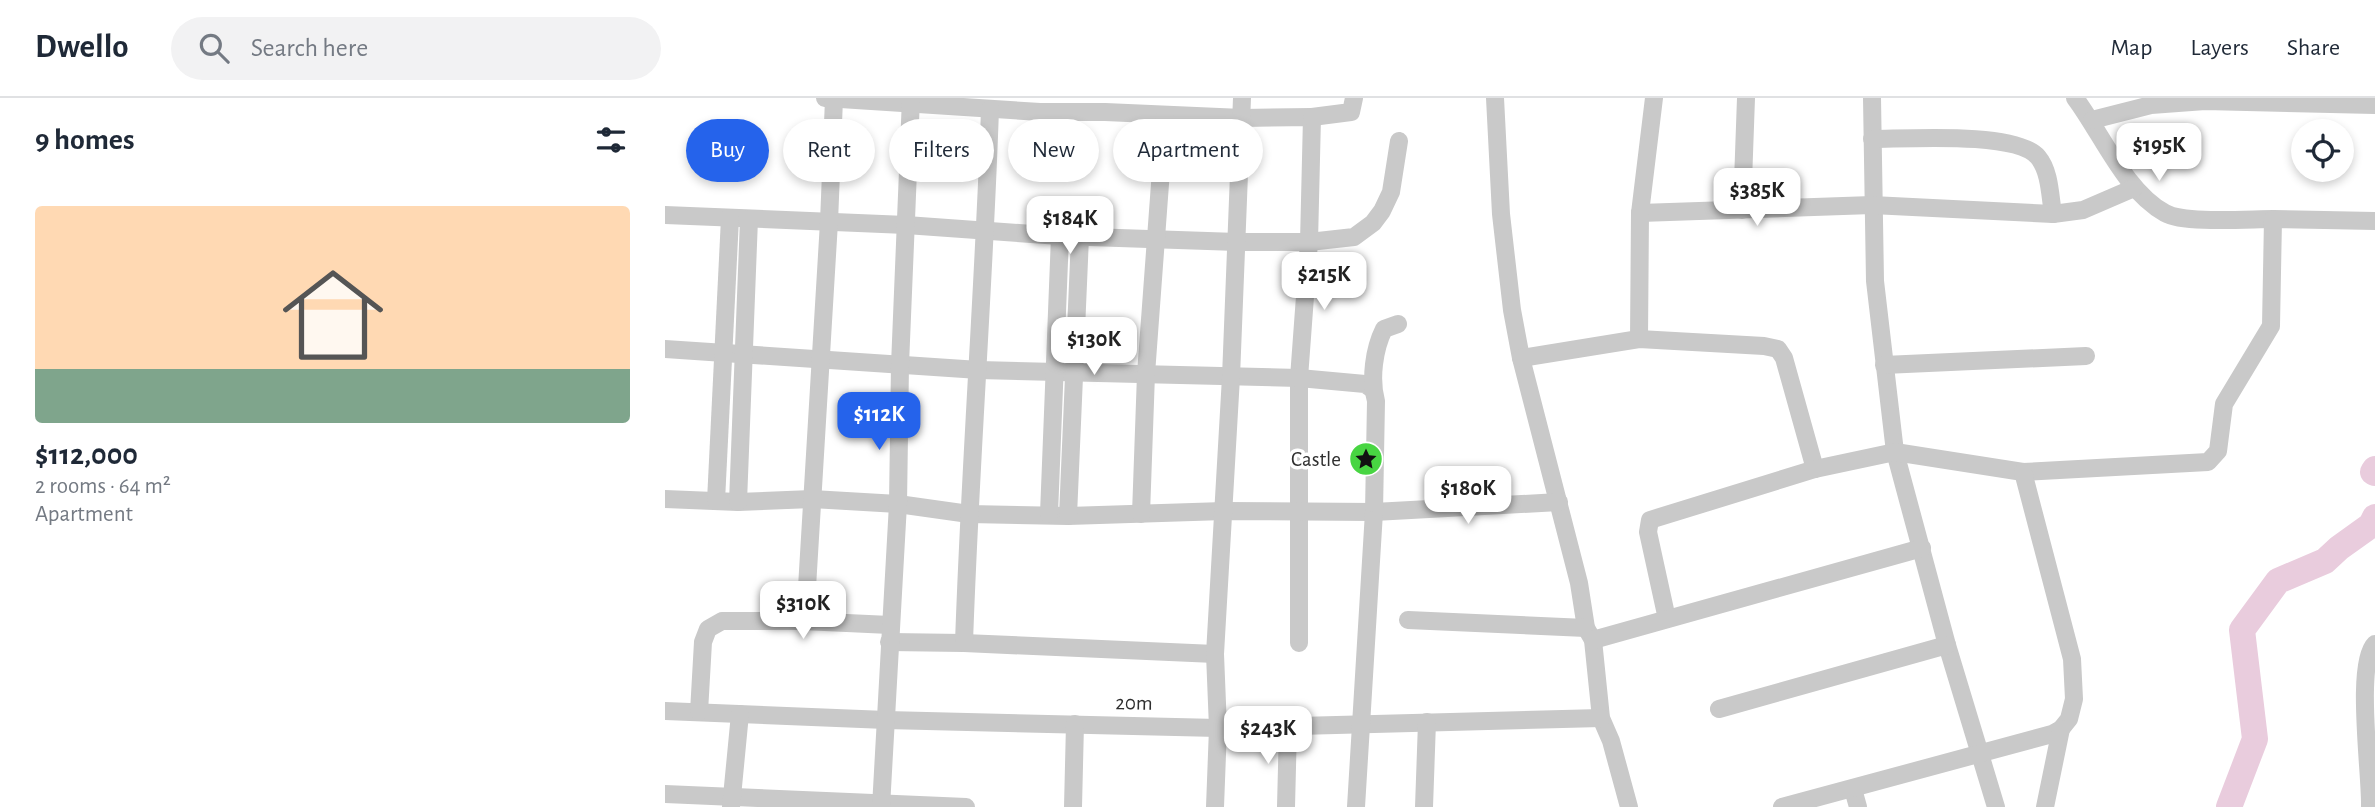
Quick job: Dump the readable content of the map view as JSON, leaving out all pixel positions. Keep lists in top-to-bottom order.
{
  "streets": {
    "street": ["20m"]
  },
  "places": {
    "place": ["Castle"]
  },
  "page": {
    "header": "Dwello",
    "search": "Search here",
    "nav": ["Map", "Layers", "Share"],
    "heading": "9 homes",
    "chip": [
      "Buy",
      "Rent",
      "Filters",
      "New",
      "Apartment"
    ],
    "price": [
      "$195K",
      "$385K",
      "$184K",
      "$215K",
      "$130K",
      "$112K",
      "$180K",
      "$310K",
      "$243K"
    ],
    "list": [
      {
        "name": "$112,000",
        "note": "2 rooms · 64 m² · Apartment"
      }
    ]
  }
}
